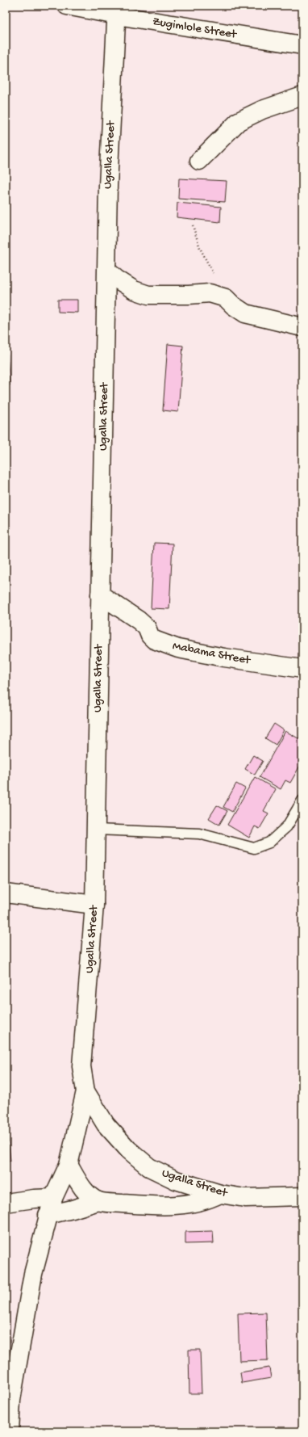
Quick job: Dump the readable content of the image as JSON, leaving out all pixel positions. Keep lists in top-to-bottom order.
{
  "streets": {
    "street": ["Zugimlole Street", "Ugalla Street", "Mabama Street"]
  },
  "crossings": [
    ["Zugimlole Street", "Ugalla Street"],
    ["Ugalla Street", "Mabama Street"]
  ]
}
